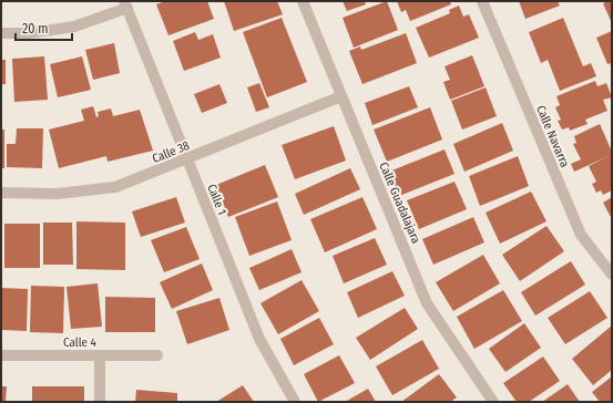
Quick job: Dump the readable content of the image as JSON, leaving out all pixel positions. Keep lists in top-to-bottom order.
{
  "streets": {
    "street": [
      "Calle Navarra",
      "Calle 38",
      "Calle 1",
      "Calle Guadalajara",
      "Calle 4"
    ]
  },
  "crossings": [
    ["Calle 38", "Calle 1"],
    ["Calle 38", "Calle Guadalajara"]
  ],
  "scale_bar": "20 m"
}
